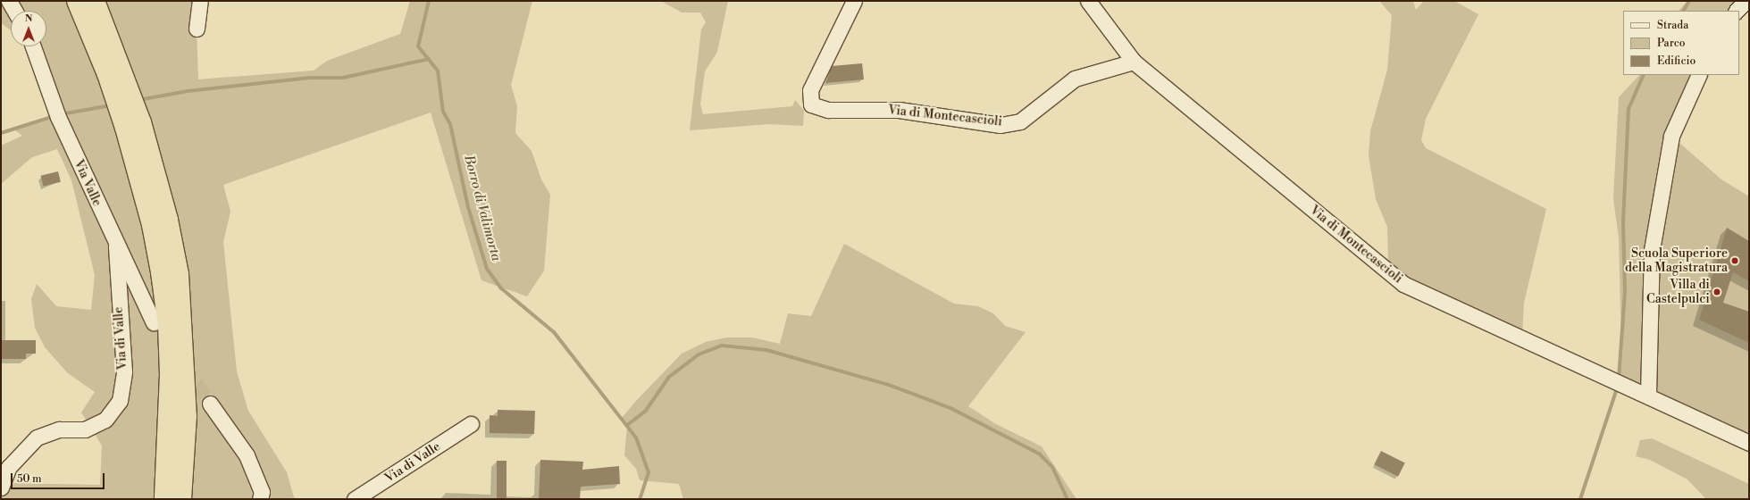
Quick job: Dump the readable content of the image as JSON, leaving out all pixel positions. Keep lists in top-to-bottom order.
{
  "streets": {
    "street": ["Via di Montecascioli", "Via Valle", "Via di Valle"]
  },
  "crossings": [
    ["Via Valle", "Via di Valle"]
  ],
  "water": ["Borro di Valimorta"],
  "places": ["Scuola Superiore della Magistratura", "Villa di Castelpulci"],
  "legend": ["Strada", "Parco", "Edificio"],
  "scale_bar": "50 m",
  "north": "top"
}
